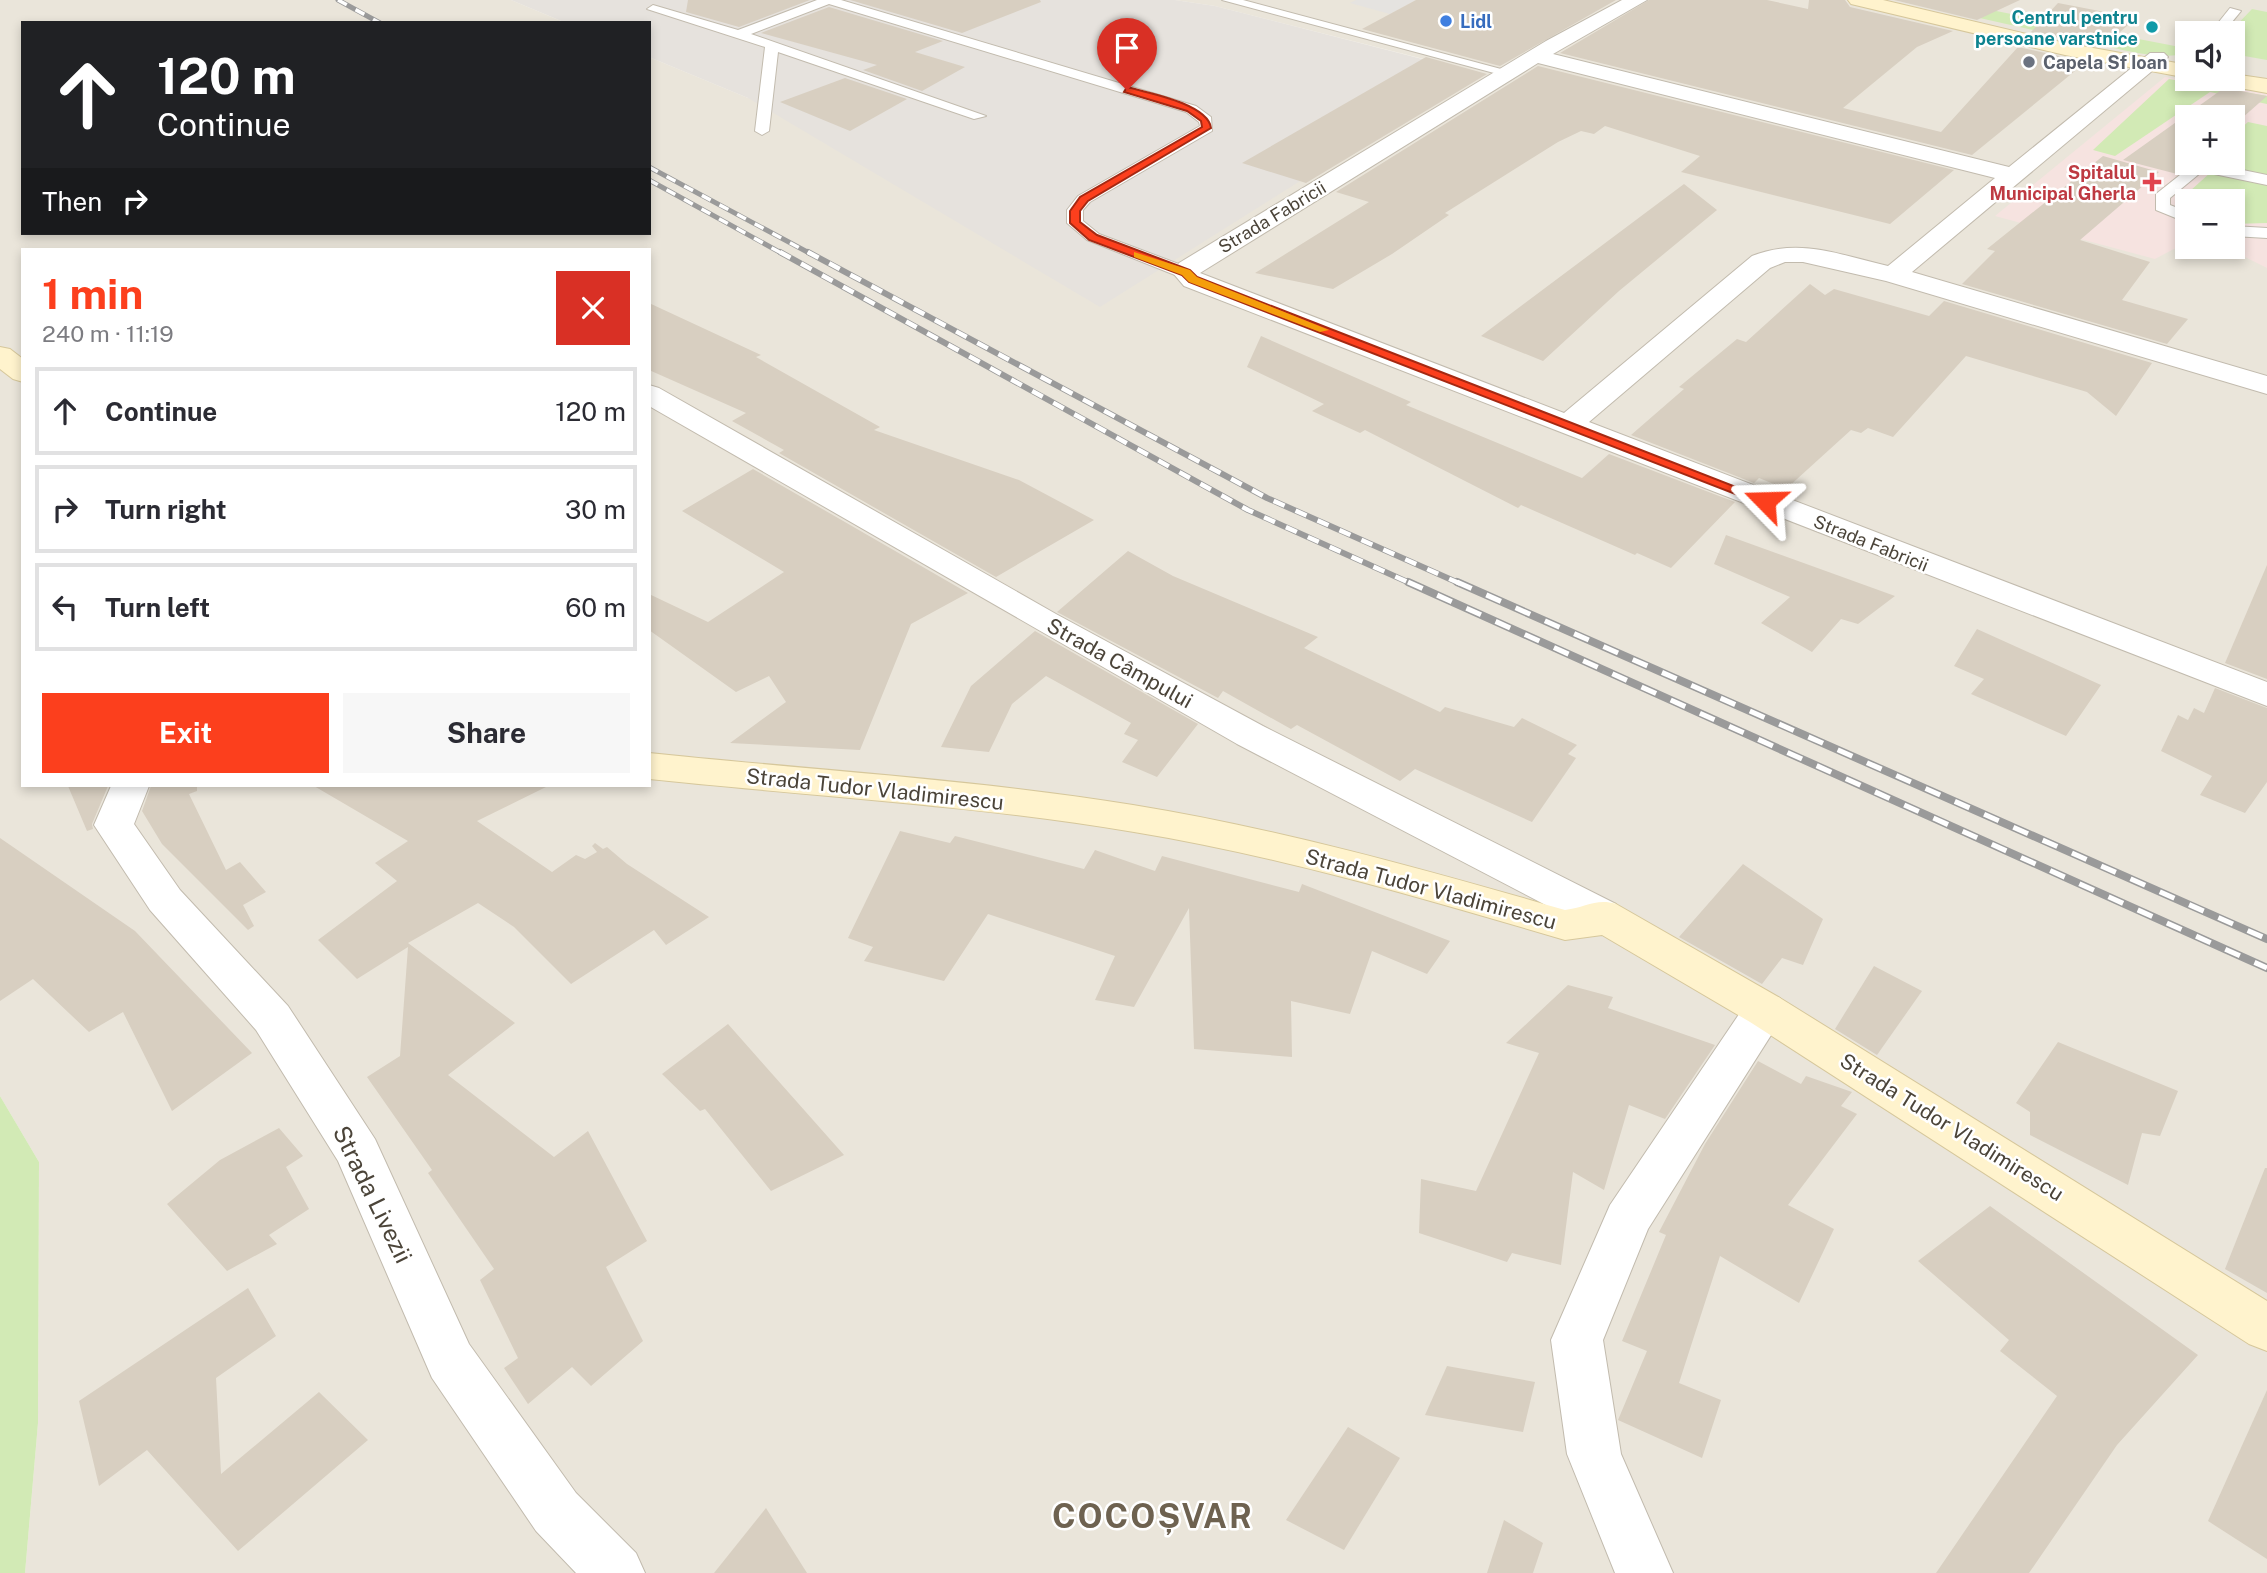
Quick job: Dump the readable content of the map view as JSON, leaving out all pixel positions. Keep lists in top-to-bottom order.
{
  "streets": {
    "street": [
      "Strada Fabricii",
      "Strada Câmpului",
      "Strada Tudor Vladimirescu",
      "Strada Livezii"
    ]
  },
  "crossings": [
    ["Strada Câmpului", "Strada Tudor Vladimirescu"]
  ],
  "districts": ["COCOȘVAR"],
  "places": {
    "other": ["Lidl", "Centrul pentru persoane varstnice", "Capela Sf Ioan"],
    "health": ["Spitalul Municipal Gherla"]
  },
  "page": {
    "map_buttons": ["+", "−"],
    "turn": ["120 m", "Continue"],
    "then": "Then",
    "heading": ["1 min", "240 m · 11:19"],
    "list": [
      {
        "name": "Continue",
        "value": "120 m"
      },
      {
        "name": "Turn right",
        "value": "30 m"
      },
      {
        "name": "Turn left",
        "value": "60 m"
      }
    ],
    "buttons": ["Exit", "Share"]
  }
}
